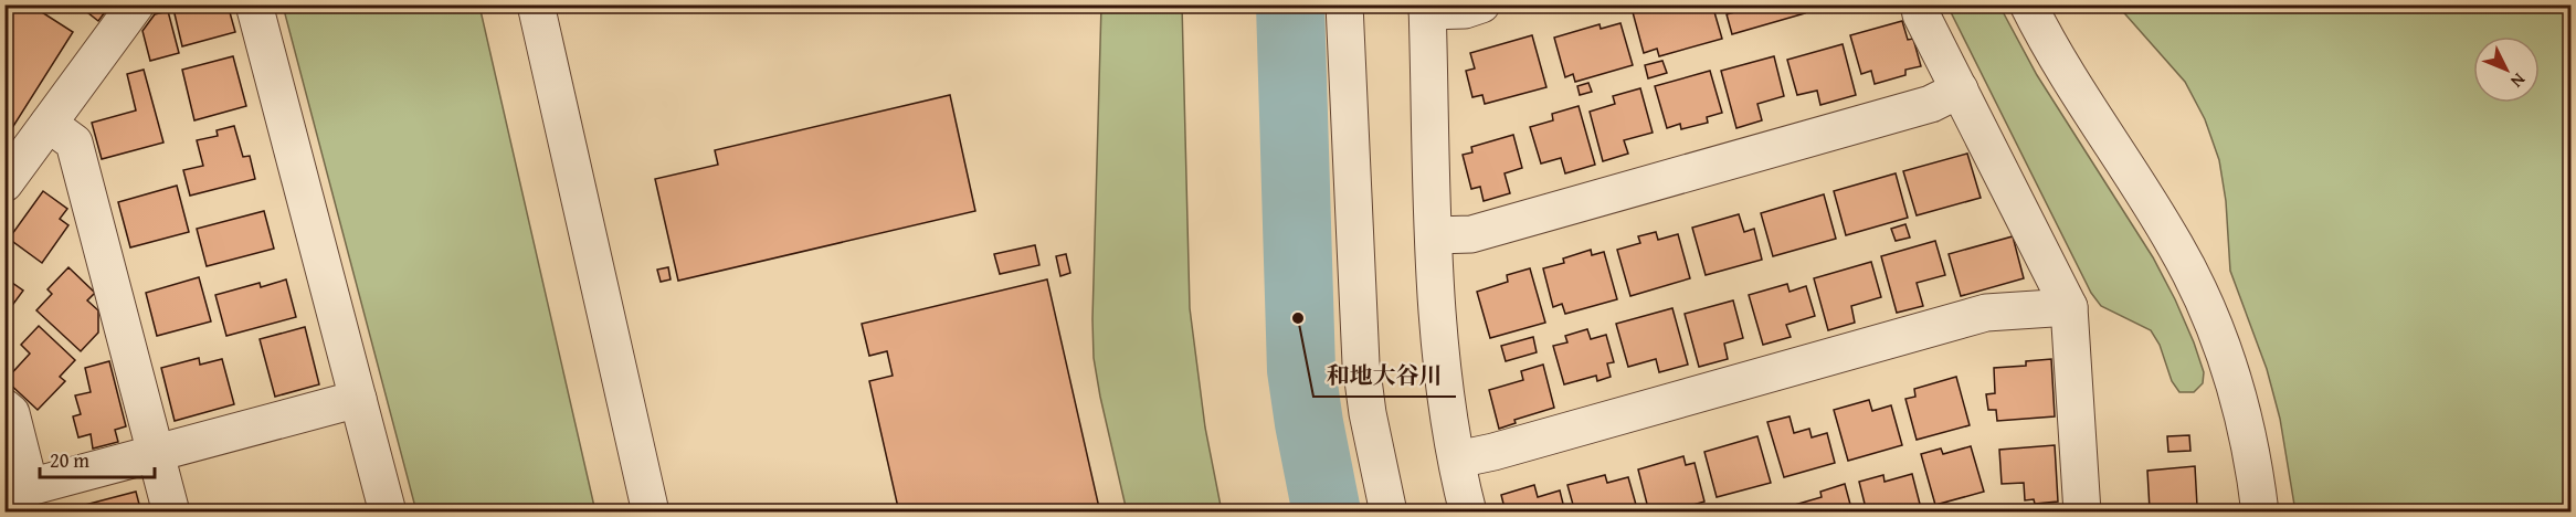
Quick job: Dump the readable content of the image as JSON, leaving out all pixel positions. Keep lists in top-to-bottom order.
{
  "places": ["和地大谷川"],
  "scale_bar": "20 m",
  "north": "bottom right"
}
